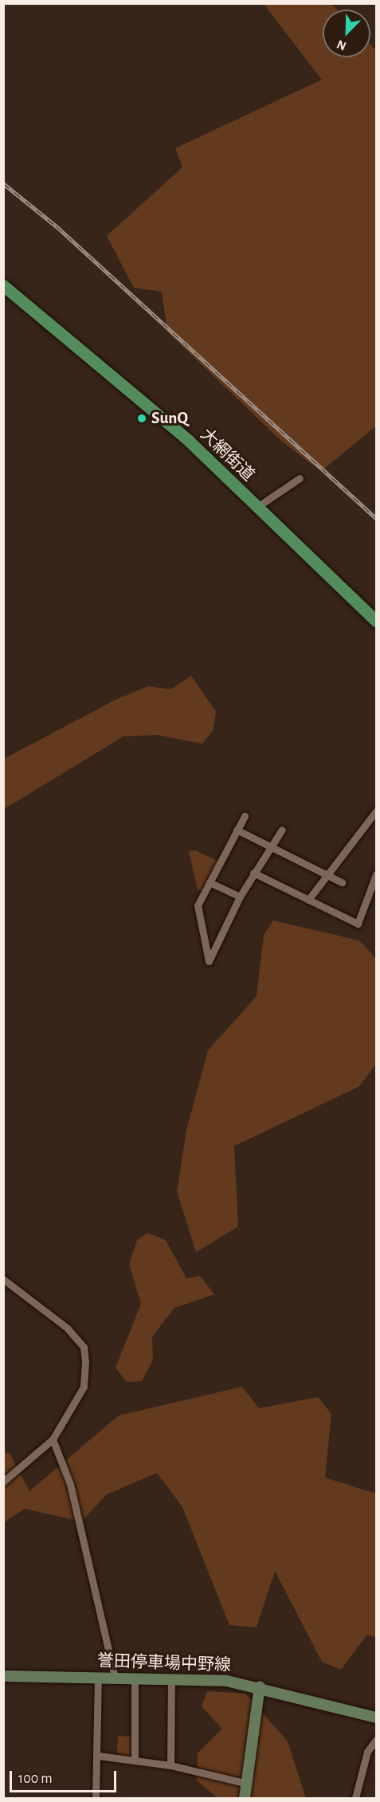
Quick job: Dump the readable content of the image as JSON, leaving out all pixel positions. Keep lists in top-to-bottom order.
{
  "streets": {
    "main road": ["大網街道", "誉田停車場中野線"]
  },
  "places": ["SunQ"],
  "scale_bar": "100 m",
  "north": "bottom left"
}
